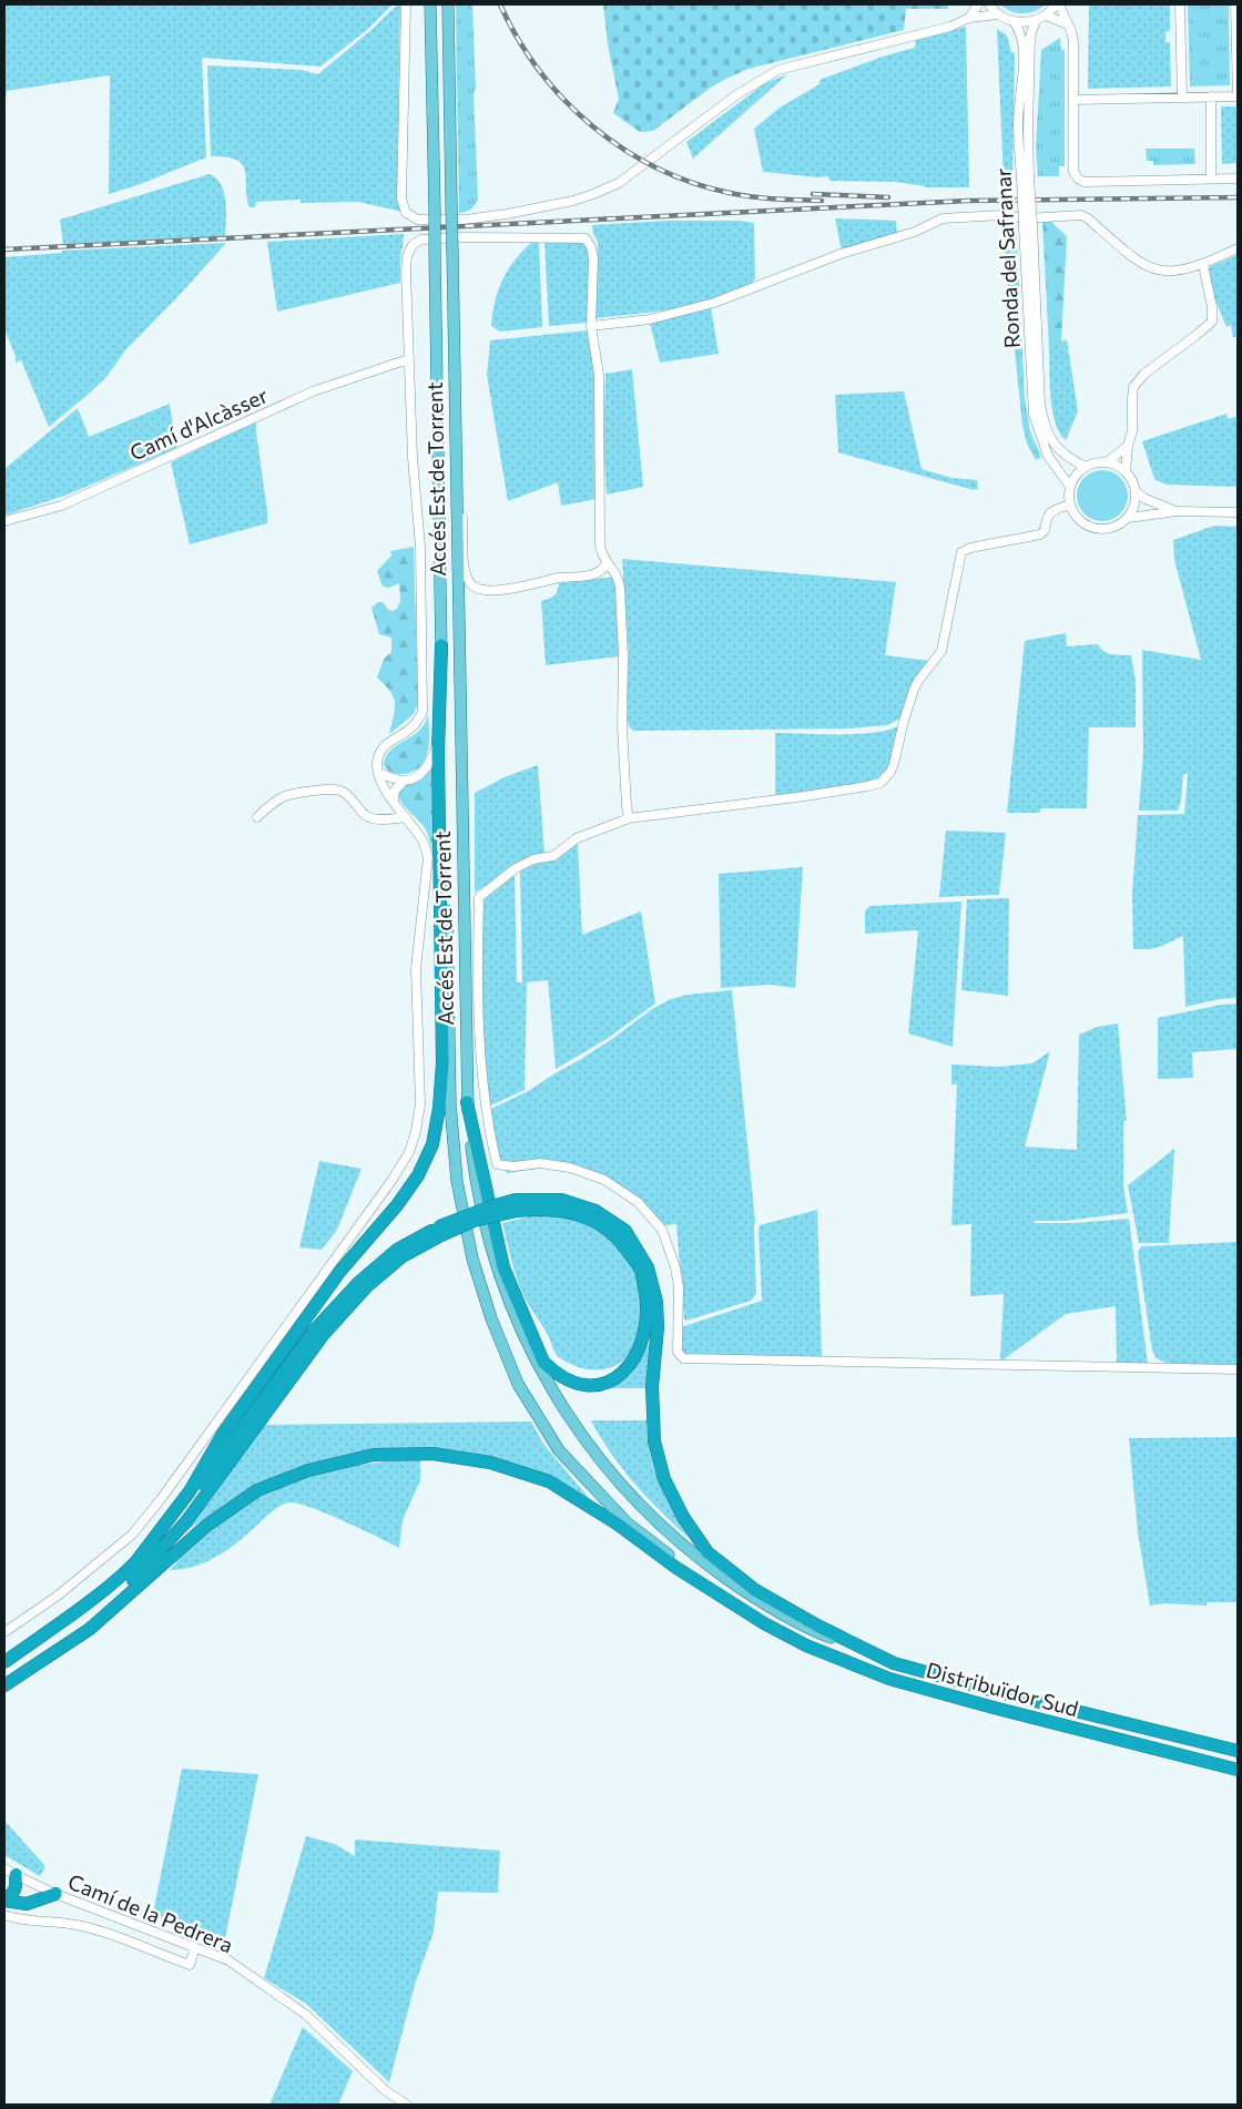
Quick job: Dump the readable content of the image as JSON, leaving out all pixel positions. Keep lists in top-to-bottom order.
{
  "streets": {
    "highway": ["Distribuïdor Sud"],
    "main road": ["Accés Est de Torrent"],
    "street": ["Ronda del Safranar", "Camí d'Alcàsser", "Camí de la Pedrera"]
  },
  "crossings": [
    ["Accés Est de Torrent", "Distribuïdor Sud"]
  ]
}
